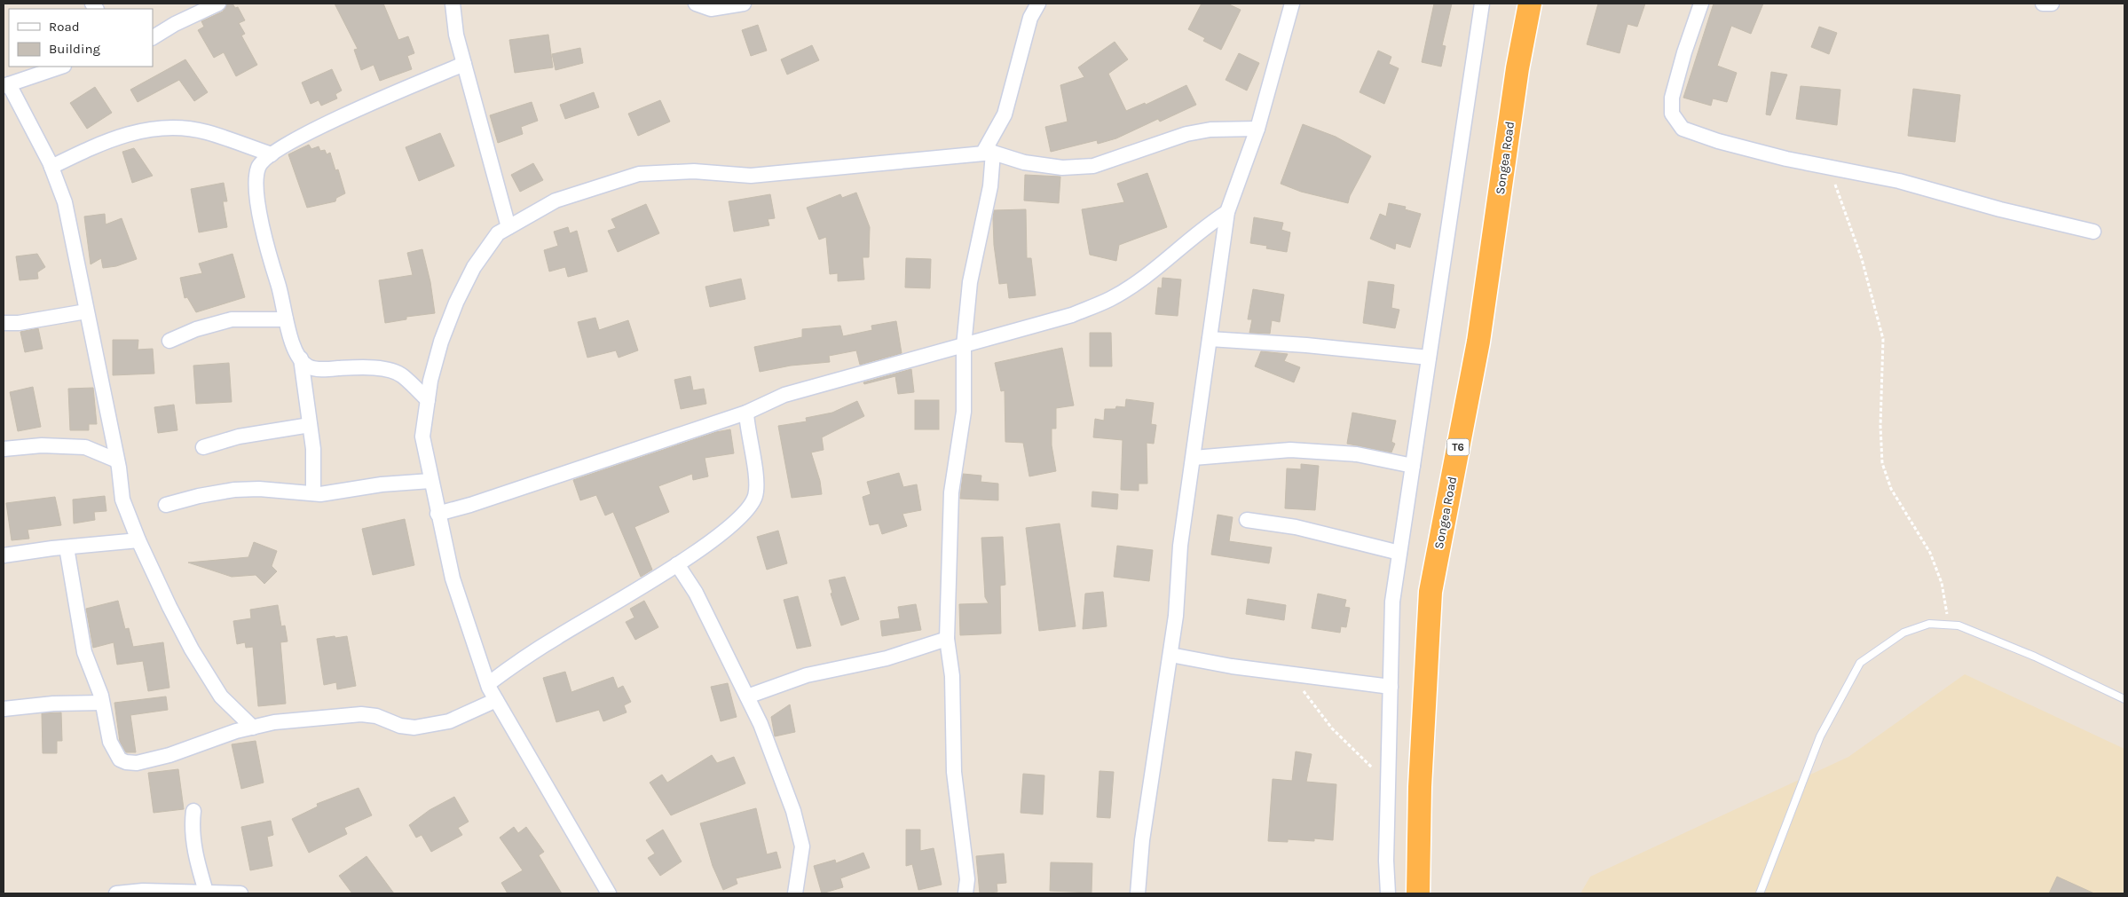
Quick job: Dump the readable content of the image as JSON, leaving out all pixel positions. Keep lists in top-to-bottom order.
{
  "streets": {
    "highway": ["Songea Road", "T6"]
  },
  "legend": ["Road", "Building"]
}
